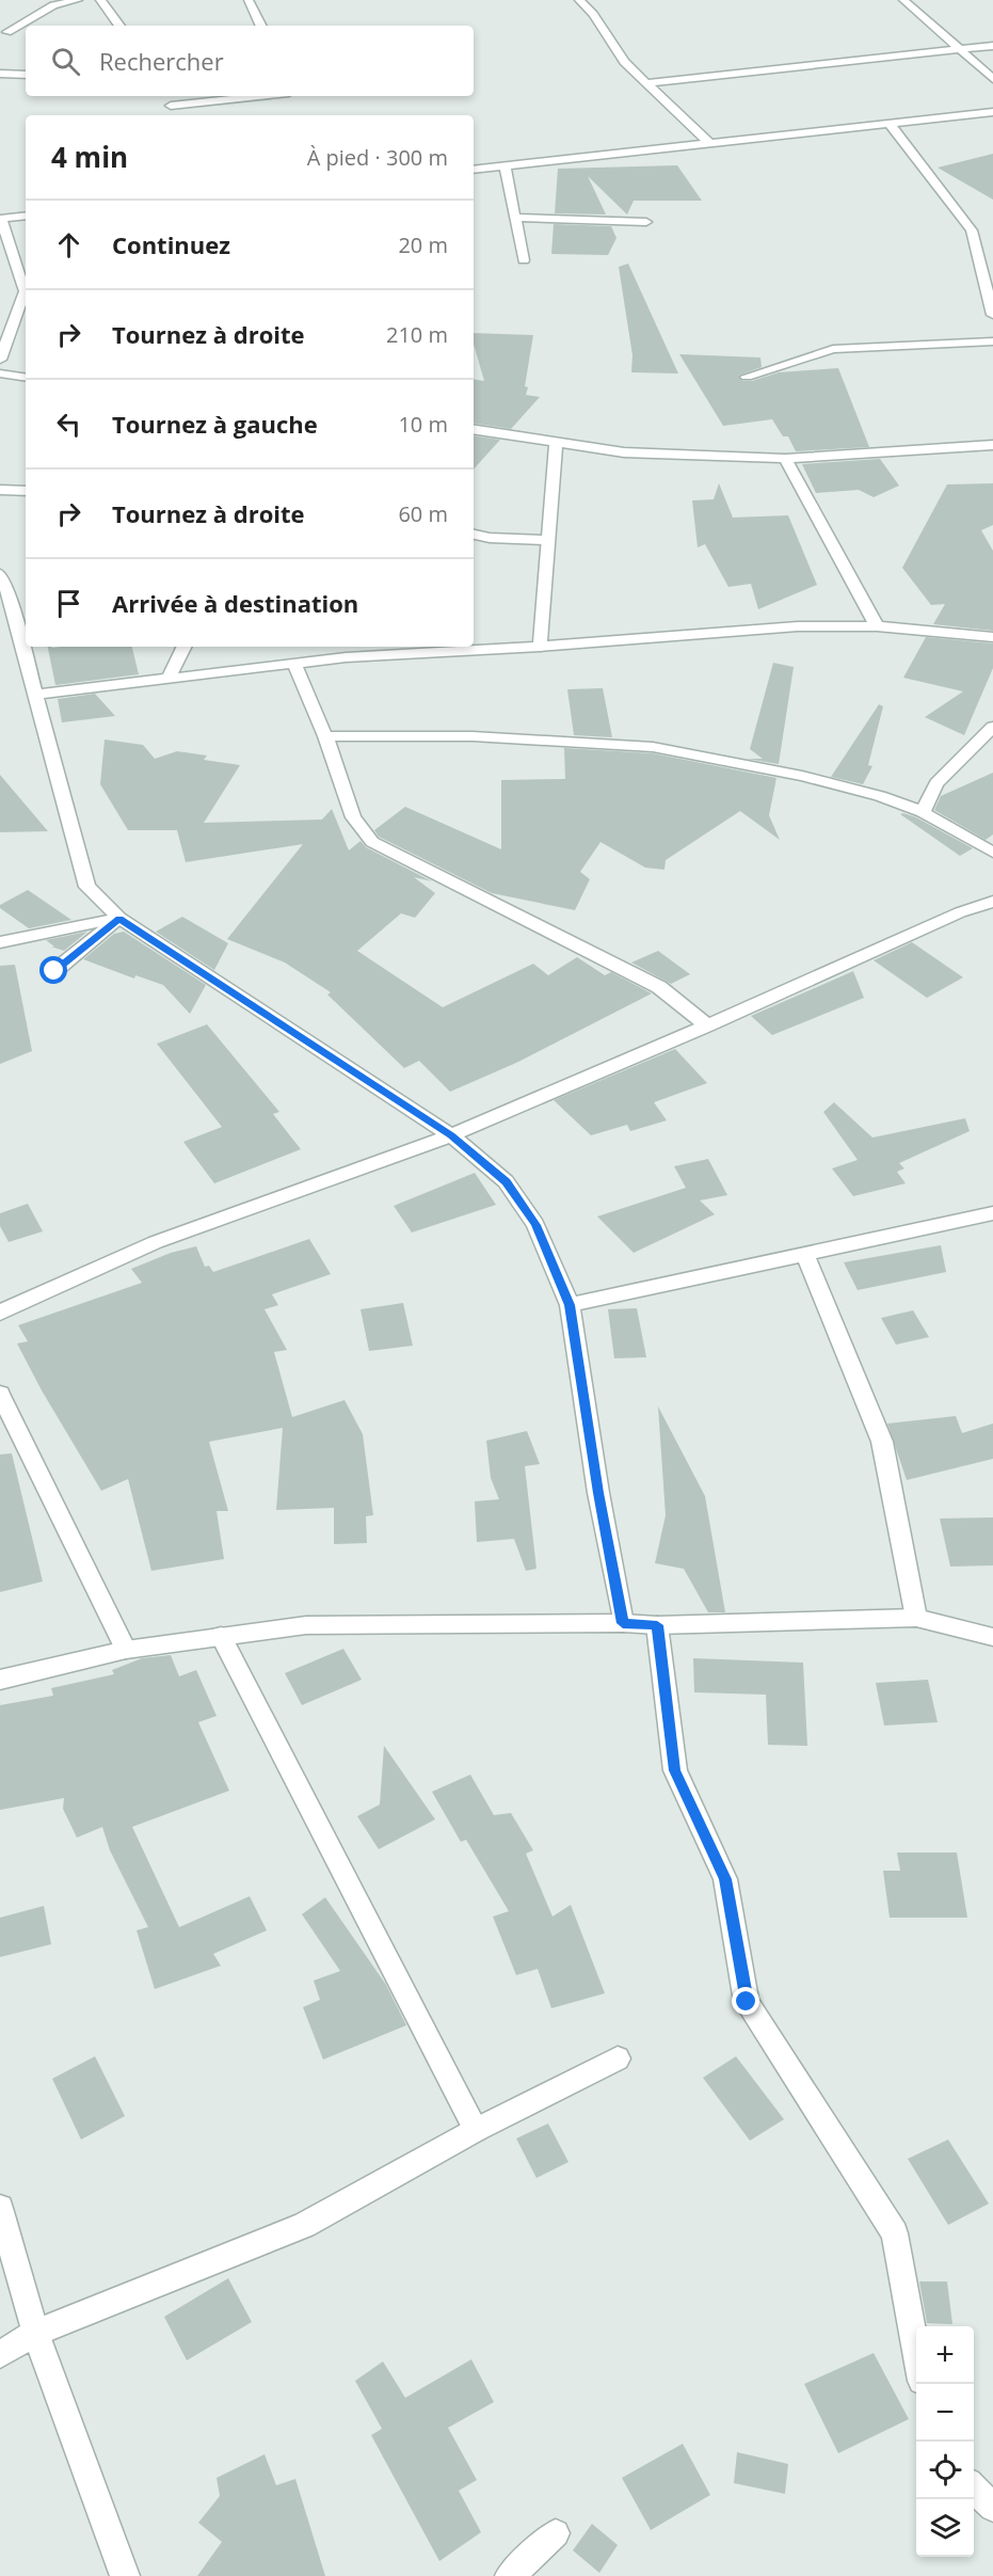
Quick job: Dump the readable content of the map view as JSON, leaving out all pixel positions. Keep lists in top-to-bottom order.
{
  "page": {
    "search": "Rechercher",
    "heading": ["4 min", "À pied · 300 m"],
    "list": [
      ["Continuez", "20 m"],
      ["Tournez à droite", "210 m"],
      ["Tournez à gauche", "10 m"],
      ["Tournez à droite", "60 m"],
      "Arrivée à destination"
    ],
    "map_buttons": ["+", "−"]
  }
}
